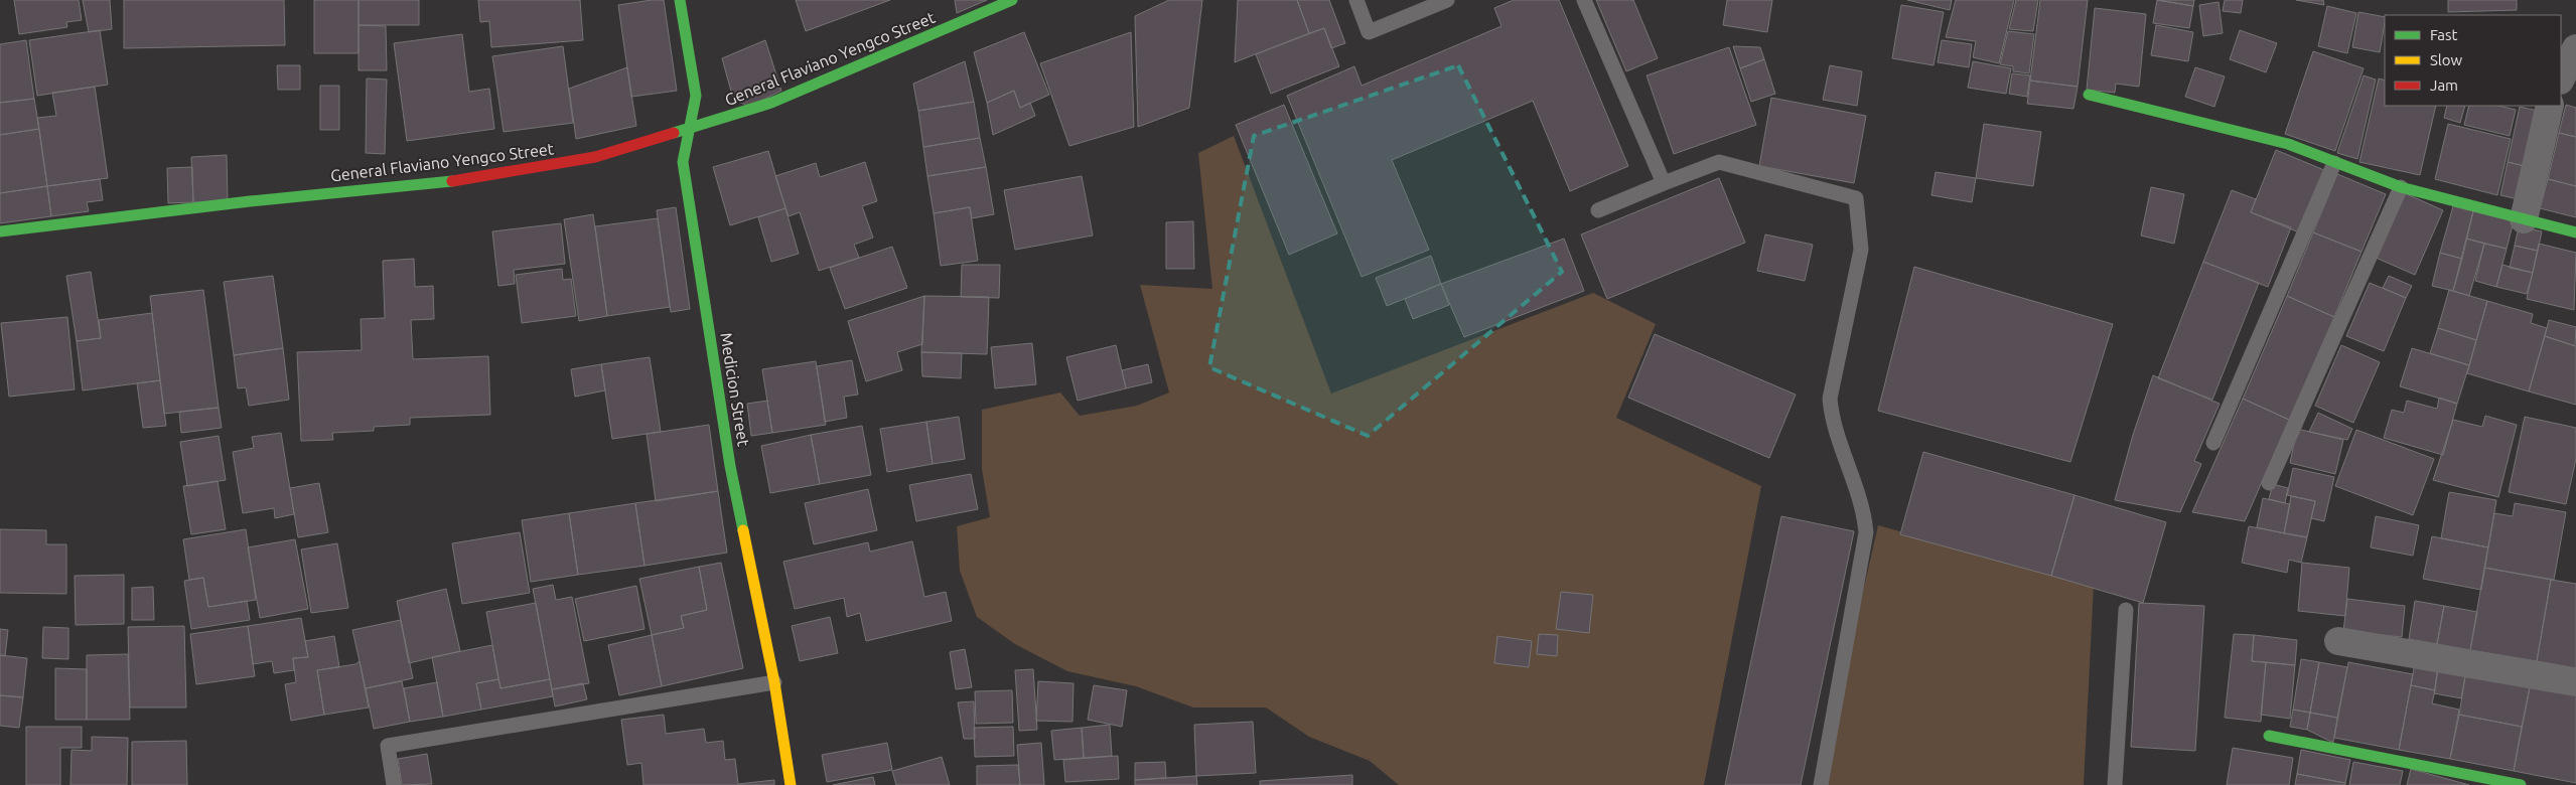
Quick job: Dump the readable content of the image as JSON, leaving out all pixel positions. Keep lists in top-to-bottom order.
{
  "streets": {
    "street": ["General Flaviano Yengco Street", "Medicion Street"]
  },
  "crossings": [
    ["General Flaviano Yengco Street", "Medicion Street"]
  ],
  "legend": ["Fast", "Slow", "Jam"]
}
